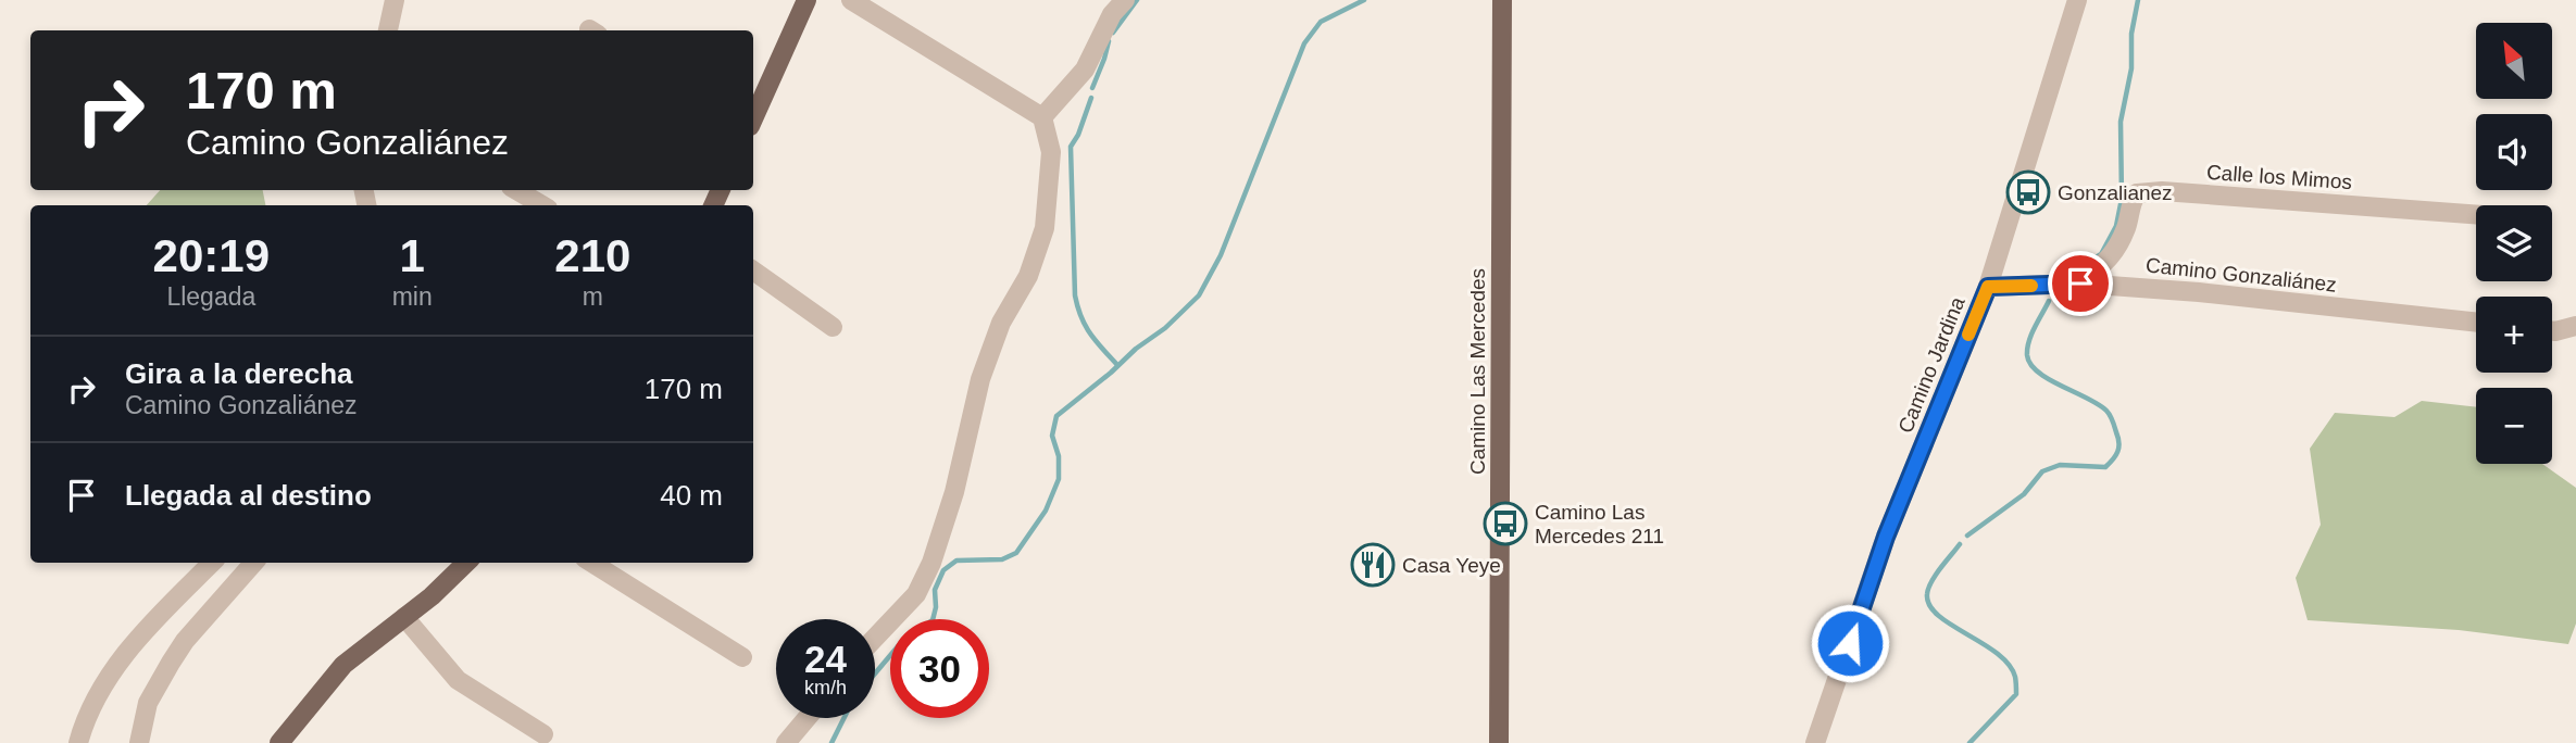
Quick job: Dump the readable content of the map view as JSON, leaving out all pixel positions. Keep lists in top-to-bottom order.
{
  "streets": {
    "main road": ["Camino Las Mercedes"],
    "street": ["Calle los Mimos", "Camino Gonzaliánez", "Camino Jardina"]
  },
  "crossings": [
    ["Calle los Mimos", "Camino Gonzaliánez"],
    ["Camino Gonzaliánez", "Camino Jardina"]
  ],
  "places": {
    "bus stop": ["Gonzalianez", "Camino Las Mercedes 211"],
    "restaurant": ["Casa Yeye"]
  },
  "north": "top left",
  "page": {
    "map_buttons": ["+", "−"],
    "turn": ["170 m", "Camino Gonzaliánez"],
    "eta": [
      "20:19",
      "Llegada",
      "1",
      "min",
      "210",
      "m"
    ],
    "list": [
      {
        "name": "Gira a la derecha",
        "note": "Camino Gonzaliánez",
        "value": "170 m"
      },
      {
        "name": "Llegada al destino",
        "value": "40 m"
      }
    ],
    "speed": "24 km/h",
    "limit": "30"
  }
}
